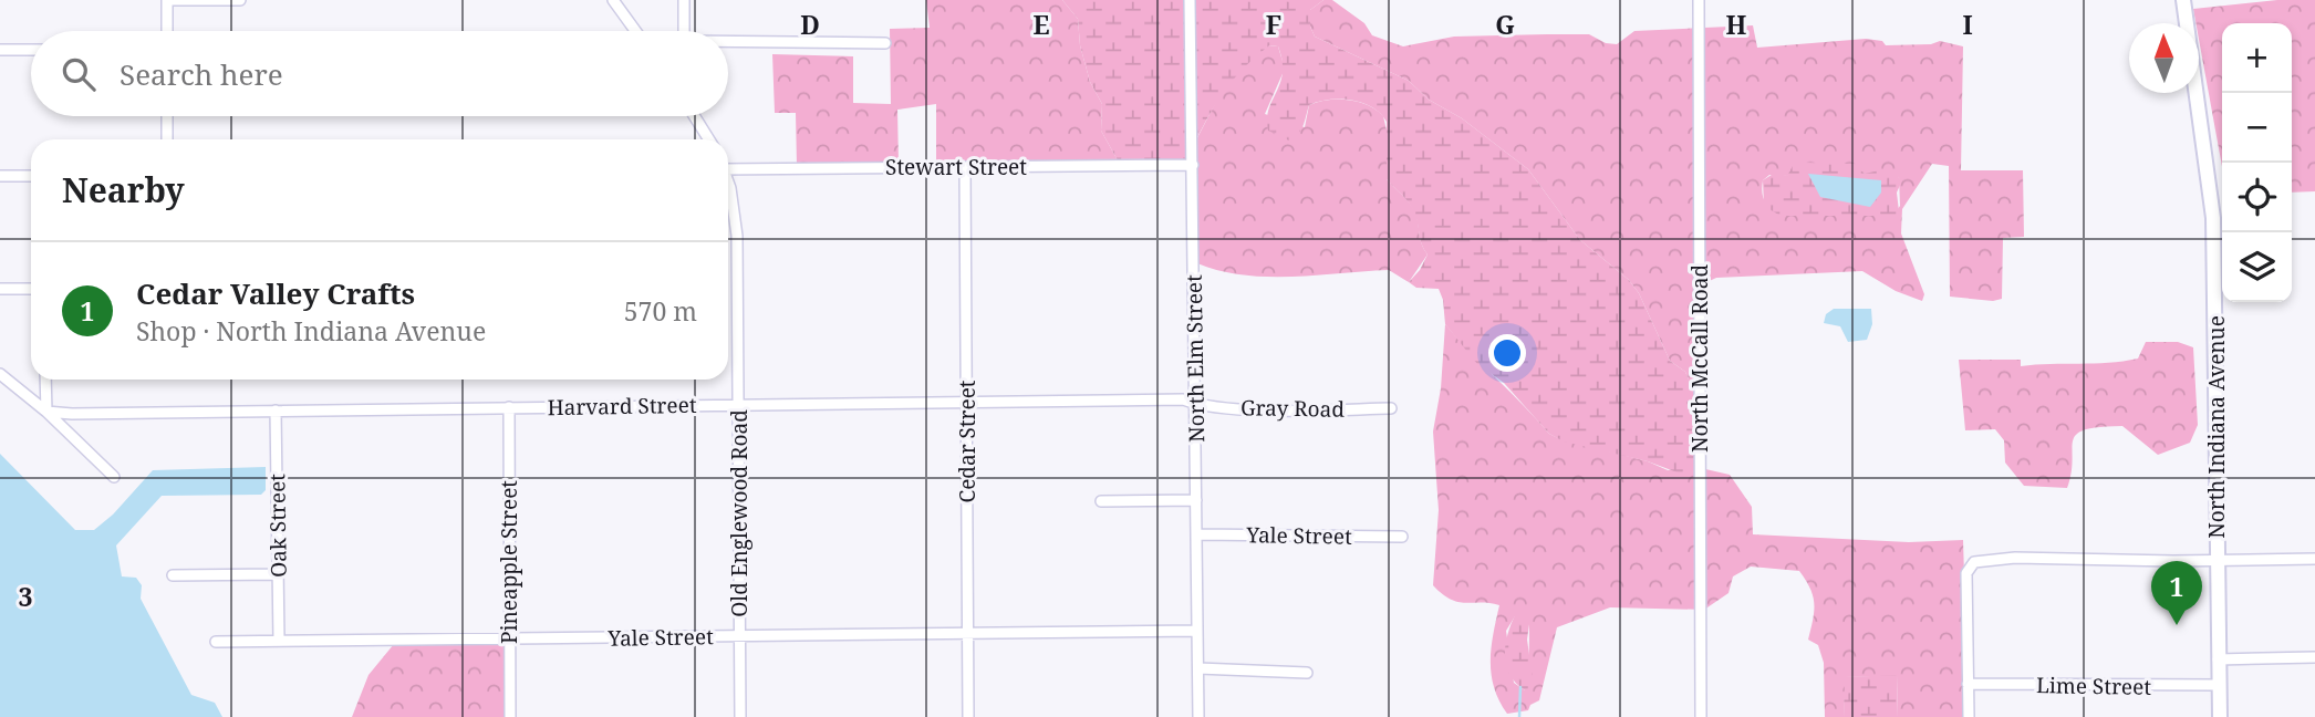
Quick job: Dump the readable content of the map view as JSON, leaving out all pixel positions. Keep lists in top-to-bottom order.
{
  "streets": {
    "main road": ["North Indiana Avenue"],
    "street": [
      "Stewart Street",
      "North Elm Street",
      "North McCall Road",
      "Harvard Street",
      "Gray Road",
      "Cedar Street",
      "Old Englewood Road",
      "Oak Street",
      "Yale Street",
      "Pineapple Street",
      "Lime Street"
    ]
  },
  "crossings": [
    ["Stewart Street", "North Elm Street"],
    ["Stewart Street", "Cedar Street"],
    ["North Elm Street", "Harvard Street"],
    ["North Elm Street", "Gray Road"],
    ["North Elm Street", "Yale Street"],
    ["Harvard Street", "Gray Road"],
    ["Harvard Street", "Cedar Street"],
    ["Harvard Street", "Old Englewood Road"],
    ["Harvard Street", "Oak Street"],
    ["Harvard Street", "Pineapple Street"],
    ["North Indiana Avenue", "Lime Street"],
    ["Cedar Street", "Yale Street"],
    ["Old Englewood Road", "Yale Street"],
    ["Oak Street", "Yale Street"],
    ["Yale Street", "Pineapple Street"]
  ],
  "north": "top",
  "page": {
    "map_buttons": ["+", "−"],
    "search": "Search here",
    "heading": "Nearby",
    "list": [
      {
        "mark": "1",
        "name": "Cedar Valley Crafts",
        "note": "Shop · North Indiana Avenue",
        "value": "570 m"
      }
    ],
    "pins": "1"
  },
  "grid": {
    "columns": [
      "D",
      "E",
      "F",
      "G",
      "H",
      "I"
    ],
    "rows": ["3"]
  }
}
